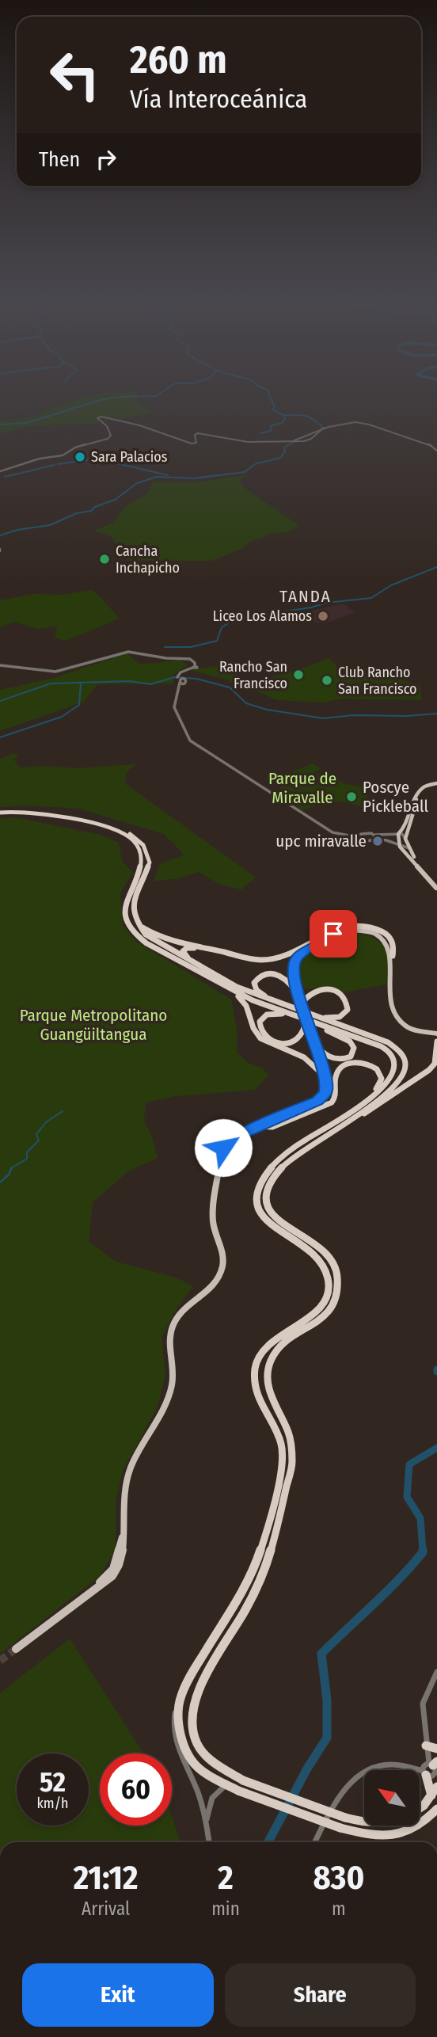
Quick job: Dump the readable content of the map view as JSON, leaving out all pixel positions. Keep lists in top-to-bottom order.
{
  "districts": ["TANDA"],
  "parks": ["Parque de Miravalle", "Parque Metropolitano Guangüiltangua"],
  "places": [
    "Sara Palacios",
    "Cancha Inchapicho",
    "Liceo Los Alamos",
    "Rancho San Francisco",
    "Club Rancho San Francisco",
    "Poscye Pickleball",
    "upc miravalle"
  ],
  "north": "top left",
  "page": {
    "turn": ["260 m", "Vía Interoceánica"],
    "then": "Then",
    "speed": "52 km/h",
    "limit": "60",
    "eta": [
      "21:12",
      "Arrival",
      "2",
      "min",
      "830",
      "m"
    ],
    "buttons": ["Exit", "Share"]
  }
}
